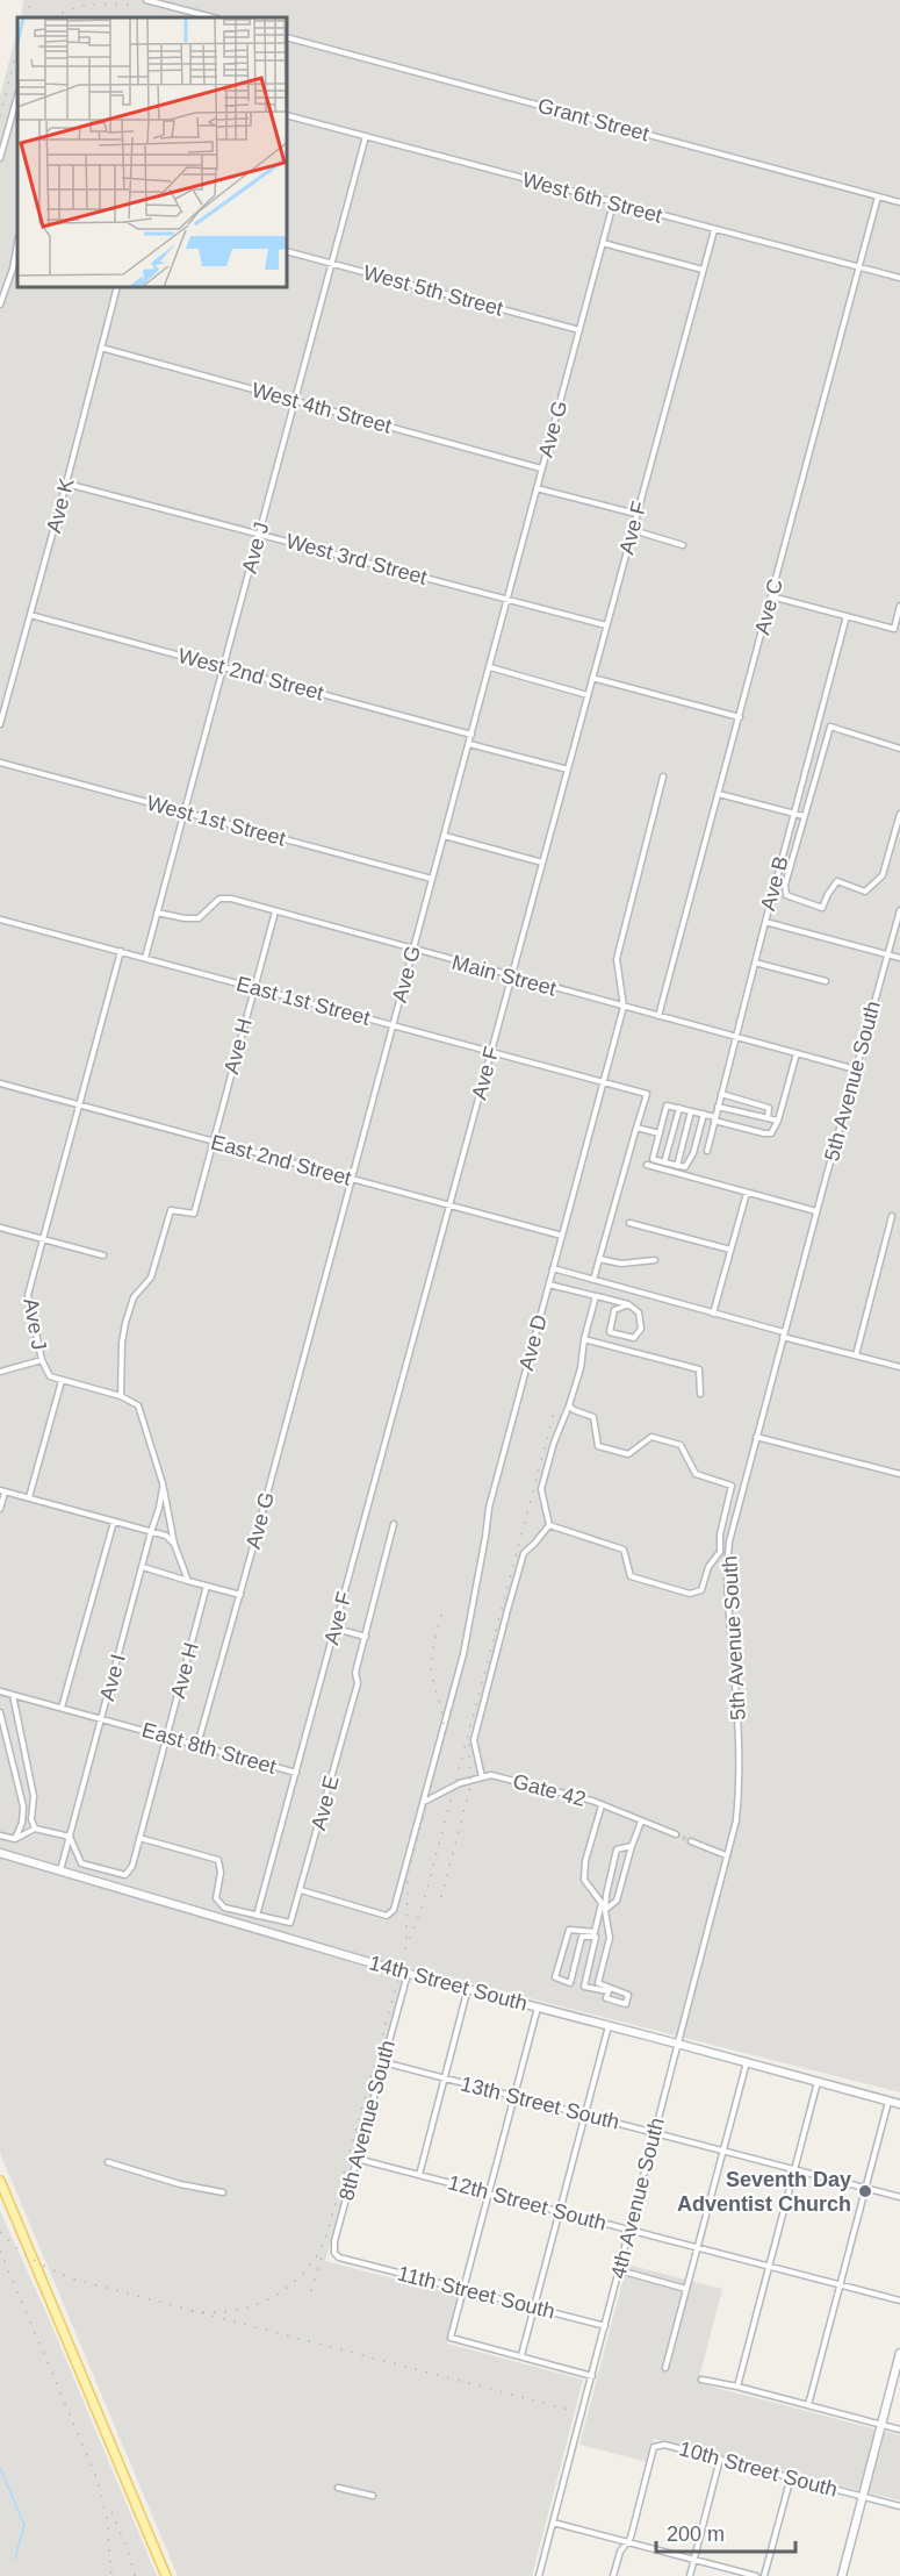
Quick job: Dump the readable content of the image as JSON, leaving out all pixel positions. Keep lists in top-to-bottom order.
{
  "streets": {
    "street": [
      "Grant Street",
      "West 6th Street",
      "West 5th Street",
      "West 4th Street",
      "Ave G",
      "Ave K",
      "Ave F",
      "Ave J",
      "West 3rd Street",
      "Ave C",
      "West 2nd Street",
      "West 1st Street",
      "Ave B",
      "Main Street",
      "East 1st Street",
      "Ave H",
      "5th Avenue South",
      "East 2nd Street",
      "Ave D",
      "Ave I",
      "East 8th Street",
      "Gate 42",
      "Ave E",
      "14th Street South",
      "13th Street South",
      "8th Avenue South",
      "4th Avenue South",
      "12th Street South",
      "11th Street South",
      "10th Street South"
    ]
  },
  "crossings": [
    ["Grant Street", "Ave C"],
    ["West 6th Street", "Ave G"],
    ["West 6th Street", "Ave F"],
    ["West 6th Street", "Ave J"],
    ["West 6th Street", "Ave C"],
    ["West 5th Street", "Ave G"],
    ["West 5th Street", "Ave J"],
    ["West 4th Street", "Ave G"],
    ["West 4th Street", "Ave K"],
    ["West 4th Street", "Ave J"],
    ["Ave G", "West 3rd Street"],
    ["Ave G", "West 2nd Street"],
    ["Ave G", "West 1st Street"],
    ["Ave G", "Main Street"],
    ["Ave G", "East 1st Street"],
    ["Ave G", "East 2nd Street"],
    ["Ave G", "East 8th Street"],
    ["Ave K", "West 3rd Street"],
    ["Ave K", "West 2nd Street"],
    ["Ave F", "West 3rd Street"],
    ["Ave F", "Main Street"],
    ["Ave F", "East 1st Street"],
    ["Ave F", "East 2nd Street"],
    ["Ave F", "East 8th Street"],
    ["Ave F", "Ave E"],
    ["Ave J", "West 3rd Street"],
    ["Ave J", "West 2nd Street"],
    ["Ave J", "West 1st Street"],
    ["Ave J", "Main Street"],
    ["Ave J", "East 1st Street"],
    ["Ave J", "East 2nd Street"],
    ["Ave C", "Main Street"],
    ["Ave B", "Main Street"],
    ["Main Street", "Ave H"],
    ["Main Street", "5th Avenue South"],
    ["Main Street", "Ave D"],
    ["East 1st Street", "Ave H"],
    ["East 1st Street", "Ave D"],
    ["Ave H", "East 2nd Street"],
    ["Ave H", "Ave I"],
    ["Ave H", "East 8th Street"],
    ["5th Avenue South", "4th Avenue South"],
    ["East 2nd Street", "Ave D"],
    ["Ave D", "Gate 42"],
    ["Ave D", "Ave E"],
    ["Ave I", "East 8th Street"],
    ["Ave I", "14th Street South"],
    ["14th Street South", "8th Avenue South"],
    ["14th Street South", "4th Avenue South"],
    ["13th Street South", "8th Avenue South"],
    ["13th Street South", "4th Avenue South"],
    ["8th Avenue South", "12th Street South"],
    ["8th Avenue South", "11th Street South"],
    ["4th Avenue South", "12th Street South"],
    ["4th Avenue South", "11th Street South"]
  ],
  "places": ["Seventh Day Adventist Church"],
  "scale_bar": "200 m"
}
